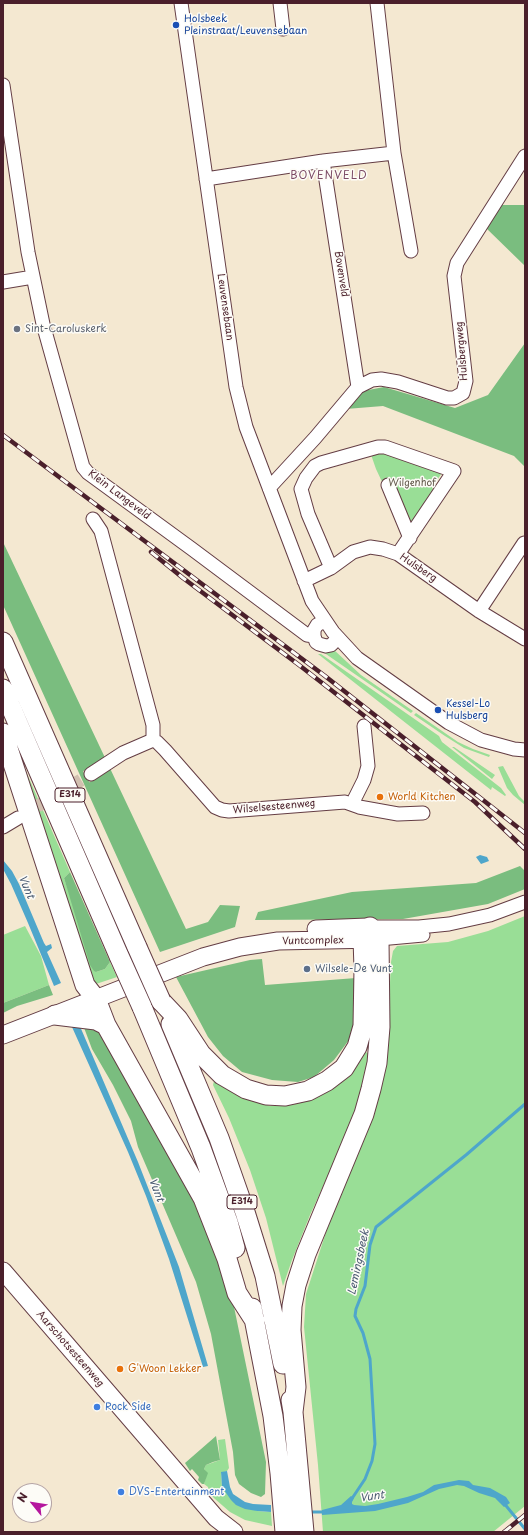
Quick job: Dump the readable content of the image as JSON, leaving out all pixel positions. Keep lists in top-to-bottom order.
{
  "streets": {
    "highway": ["E314"],
    "main road": ["Vuntcomplex", "Aarschotsesteenweg"],
    "street": [
      "Bovenveld",
      "Leuvensebaan",
      "Hulsbergweg",
      "Klein Langeveld",
      "Hulsberg",
      "Wilselsesteenweg"
    ]
  },
  "crossings": [
    ["Bovenveld", "Hulsbergweg"],
    ["Leuvensebaan", "Hulsbergweg"],
    ["Leuvensebaan", "Klein Langeveld"],
    ["Leuvensebaan", "Hulsberg"]
  ],
  "districts": ["BOVENVELD"],
  "water": ["Vunt", "Lemingsbeek"],
  "parks": ["Wilgenhof"],
  "places": [
    "Holsbeek Pleinstraat/Leuvensebaan",
    "Sint-Caroluskerk",
    "Kessel-Lo Hulsberg",
    "World Kitchen",
    "Wilsele-De Vunt",
    "G'Woon Lekker",
    "Rock Side",
    "DVS-Entertainment"
  ],
  "north": "top left"
}
